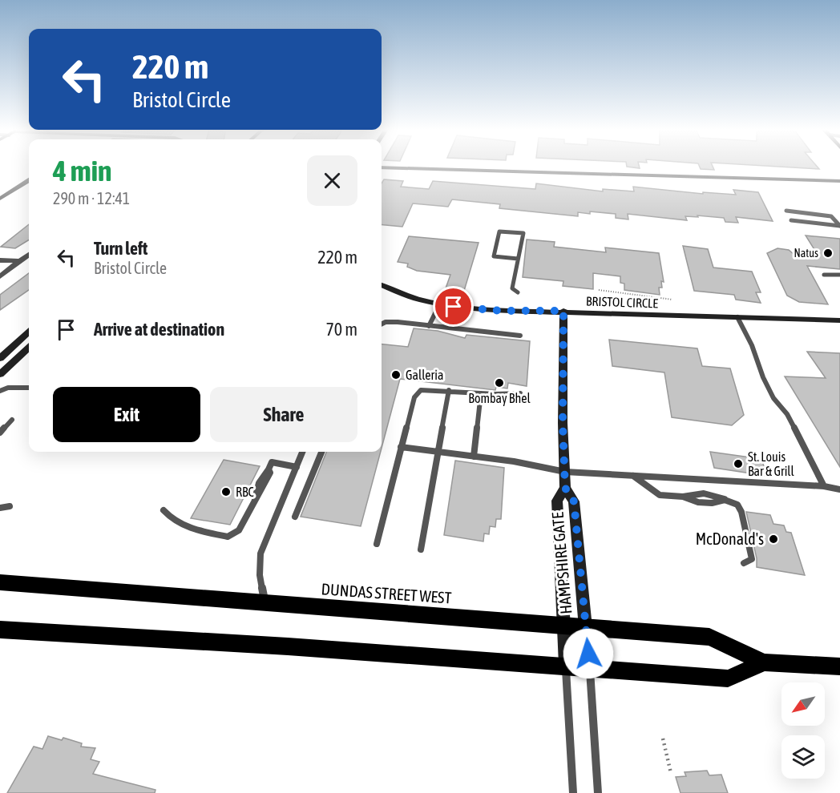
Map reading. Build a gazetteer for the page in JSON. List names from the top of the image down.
{
  "streets": {
    "main road": ["DUNDAS STREET WEST"],
    "street": ["BRISTOL CIRCLE", "HAMPSHIRE GATE"]
  },
  "crossings": [
    ["BRISTOL CIRCLE", "HAMPSHIRE GATE"],
    ["HAMPSHIRE GATE", "DUNDAS STREET WEST"]
  ],
  "places": [
    "Natus",
    "Galleria",
    "Bombay Bhel",
    "St. Louis Bar & Grill",
    "RBC",
    "McDonald's"
  ],
  "north": "bottom left",
  "page": {
    "turn": ["220 m", "Bristol Circle"],
    "heading": ["4 min", "290 m · 12:41"],
    "list": [
      {
        "name": "Turn left",
        "note": "Bristol Circle",
        "value": "220 m"
      },
      {
        "name": "Arrive at destination",
        "value": "70 m"
      }
    ],
    "buttons": ["Exit", "Share"]
  }
}
